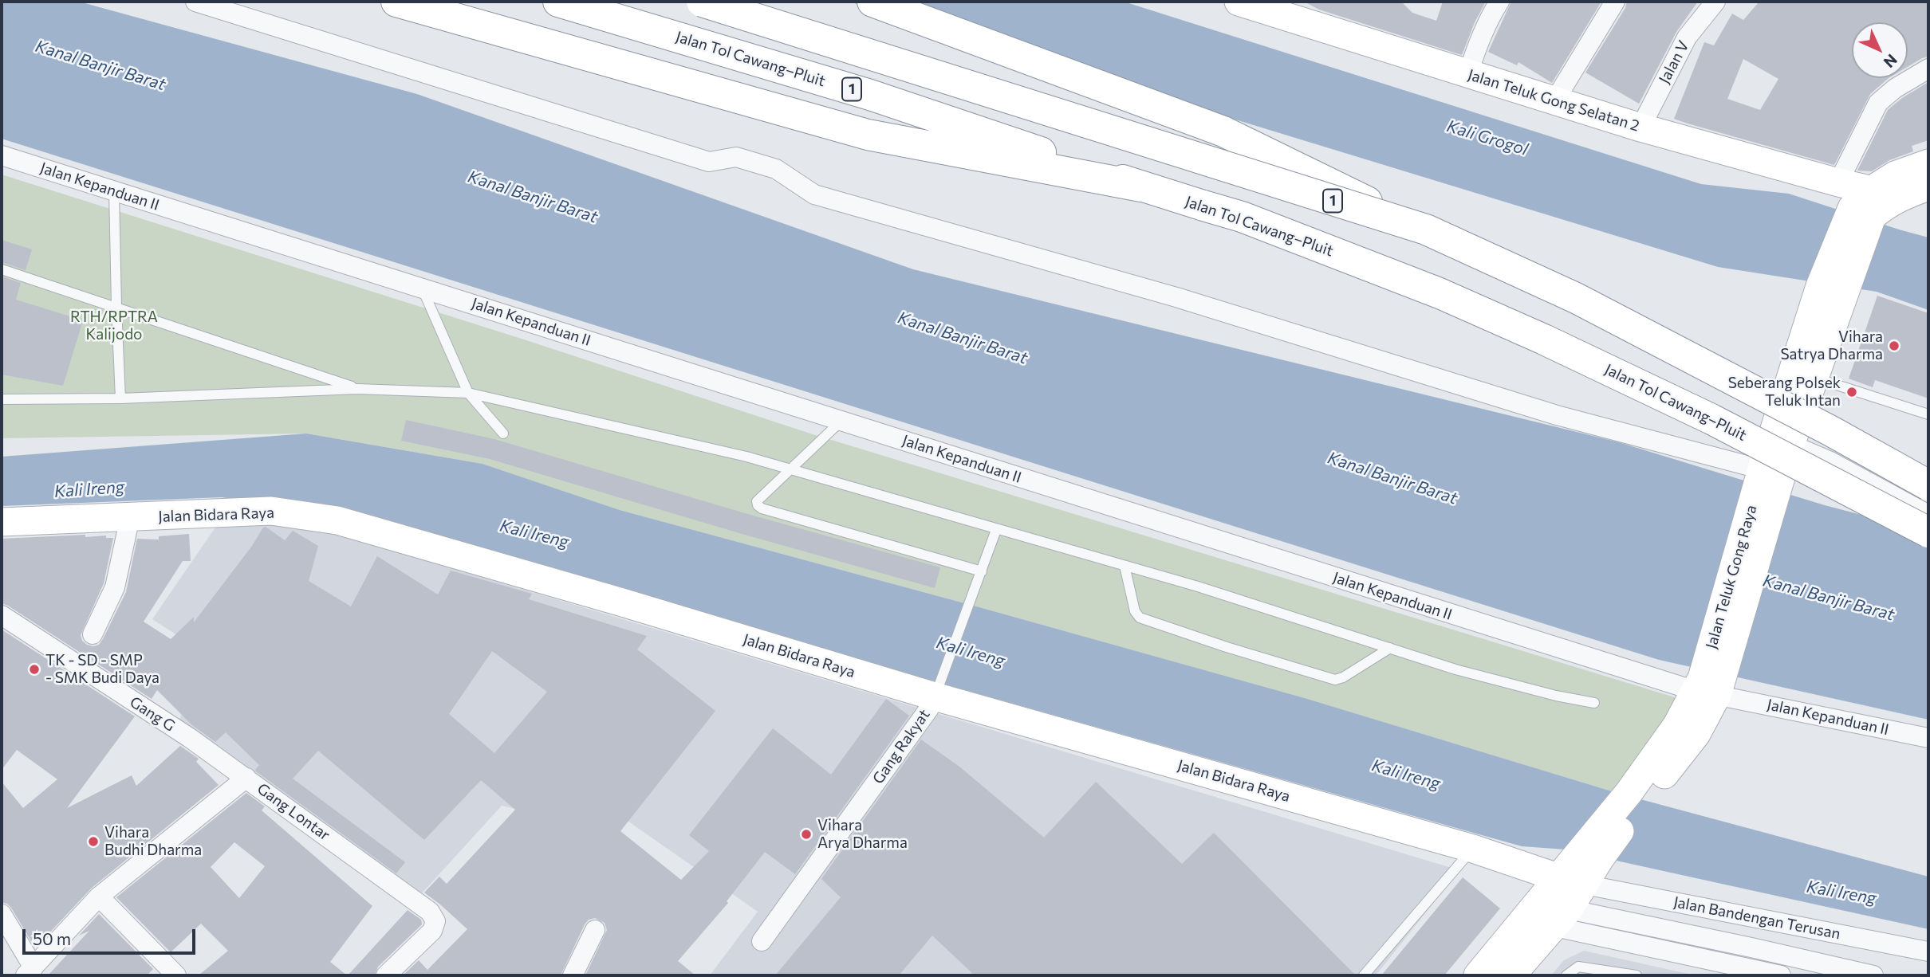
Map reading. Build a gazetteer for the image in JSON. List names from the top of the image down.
{
  "streets": {
    "highway": ["Jalan Tol Cawang–Pluit", "1"],
    "street": [
      "Jalan V",
      "Jalan Teluk Gong Selatan 2",
      "Jalan Kepanduan II",
      "Jalan Bidara Raya",
      "Jalan Teluk Gong Raya",
      "Gang G",
      "Gang Rakyat",
      "Gang Lontar",
      "Jalan Bandengan Terusan"
    ]
  },
  "crossings": [
    ["Jalan V", "Jalan Teluk Gong Selatan 2"],
    ["Jalan Teluk Gong Selatan 2", "Jalan Teluk Gong Raya"],
    ["Jalan Kepanduan II", "Jalan Teluk Gong Raya"],
    ["Jalan Bidara Raya", "Jalan Teluk Gong Raya"],
    ["Jalan Bidara Raya", "Gang Rakyat"],
    ["Jalan Bidara Raya", "Jalan Bandengan Terusan"],
    ["Jalan Teluk Gong Raya", "Jalan Bandengan Terusan"],
    ["Gang G", "Gang Lontar"]
  ],
  "water": ["Kanal Banjir Barat", "Kali Grogol", "Kali Ireng"],
  "parks": ["RTH/RPTRA Kalijodo"],
  "places": [
    "Vihara Satrya Dharma",
    "Seberang Polsek Teluk Intan",
    "TK - SD - SMP - SMK Budi Daya",
    "Vihara Arya Dharma",
    "Vihara Budhi Dharma"
  ],
  "scale_bar": "50 m",
  "north": "bottom right"
}
